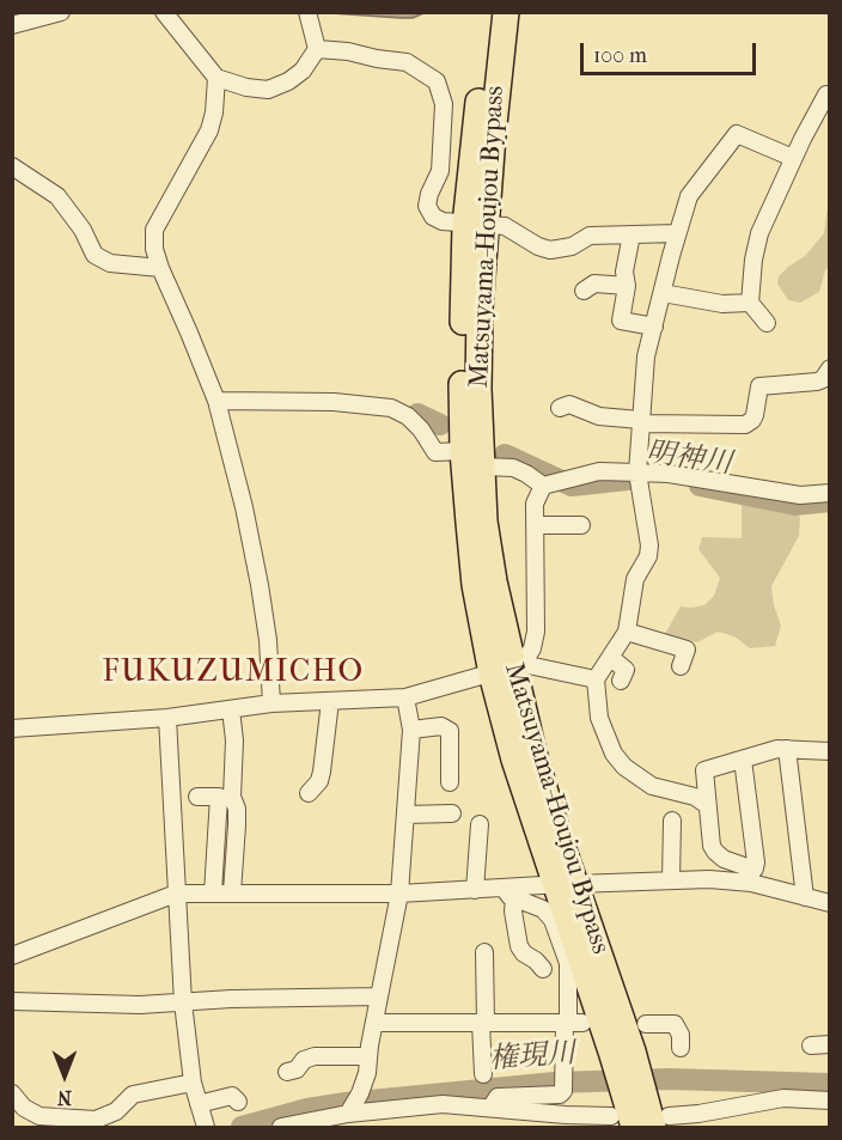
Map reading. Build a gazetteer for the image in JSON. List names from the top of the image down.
{
  "streets": {
    "highway": ["Matsuyama-Houjou Bypass"]
  },
  "districts": ["FUKUZUMICHO"],
  "water": ["明神川", "権現川"],
  "scale_bar": "100 m",
  "north": "bottom"
}
